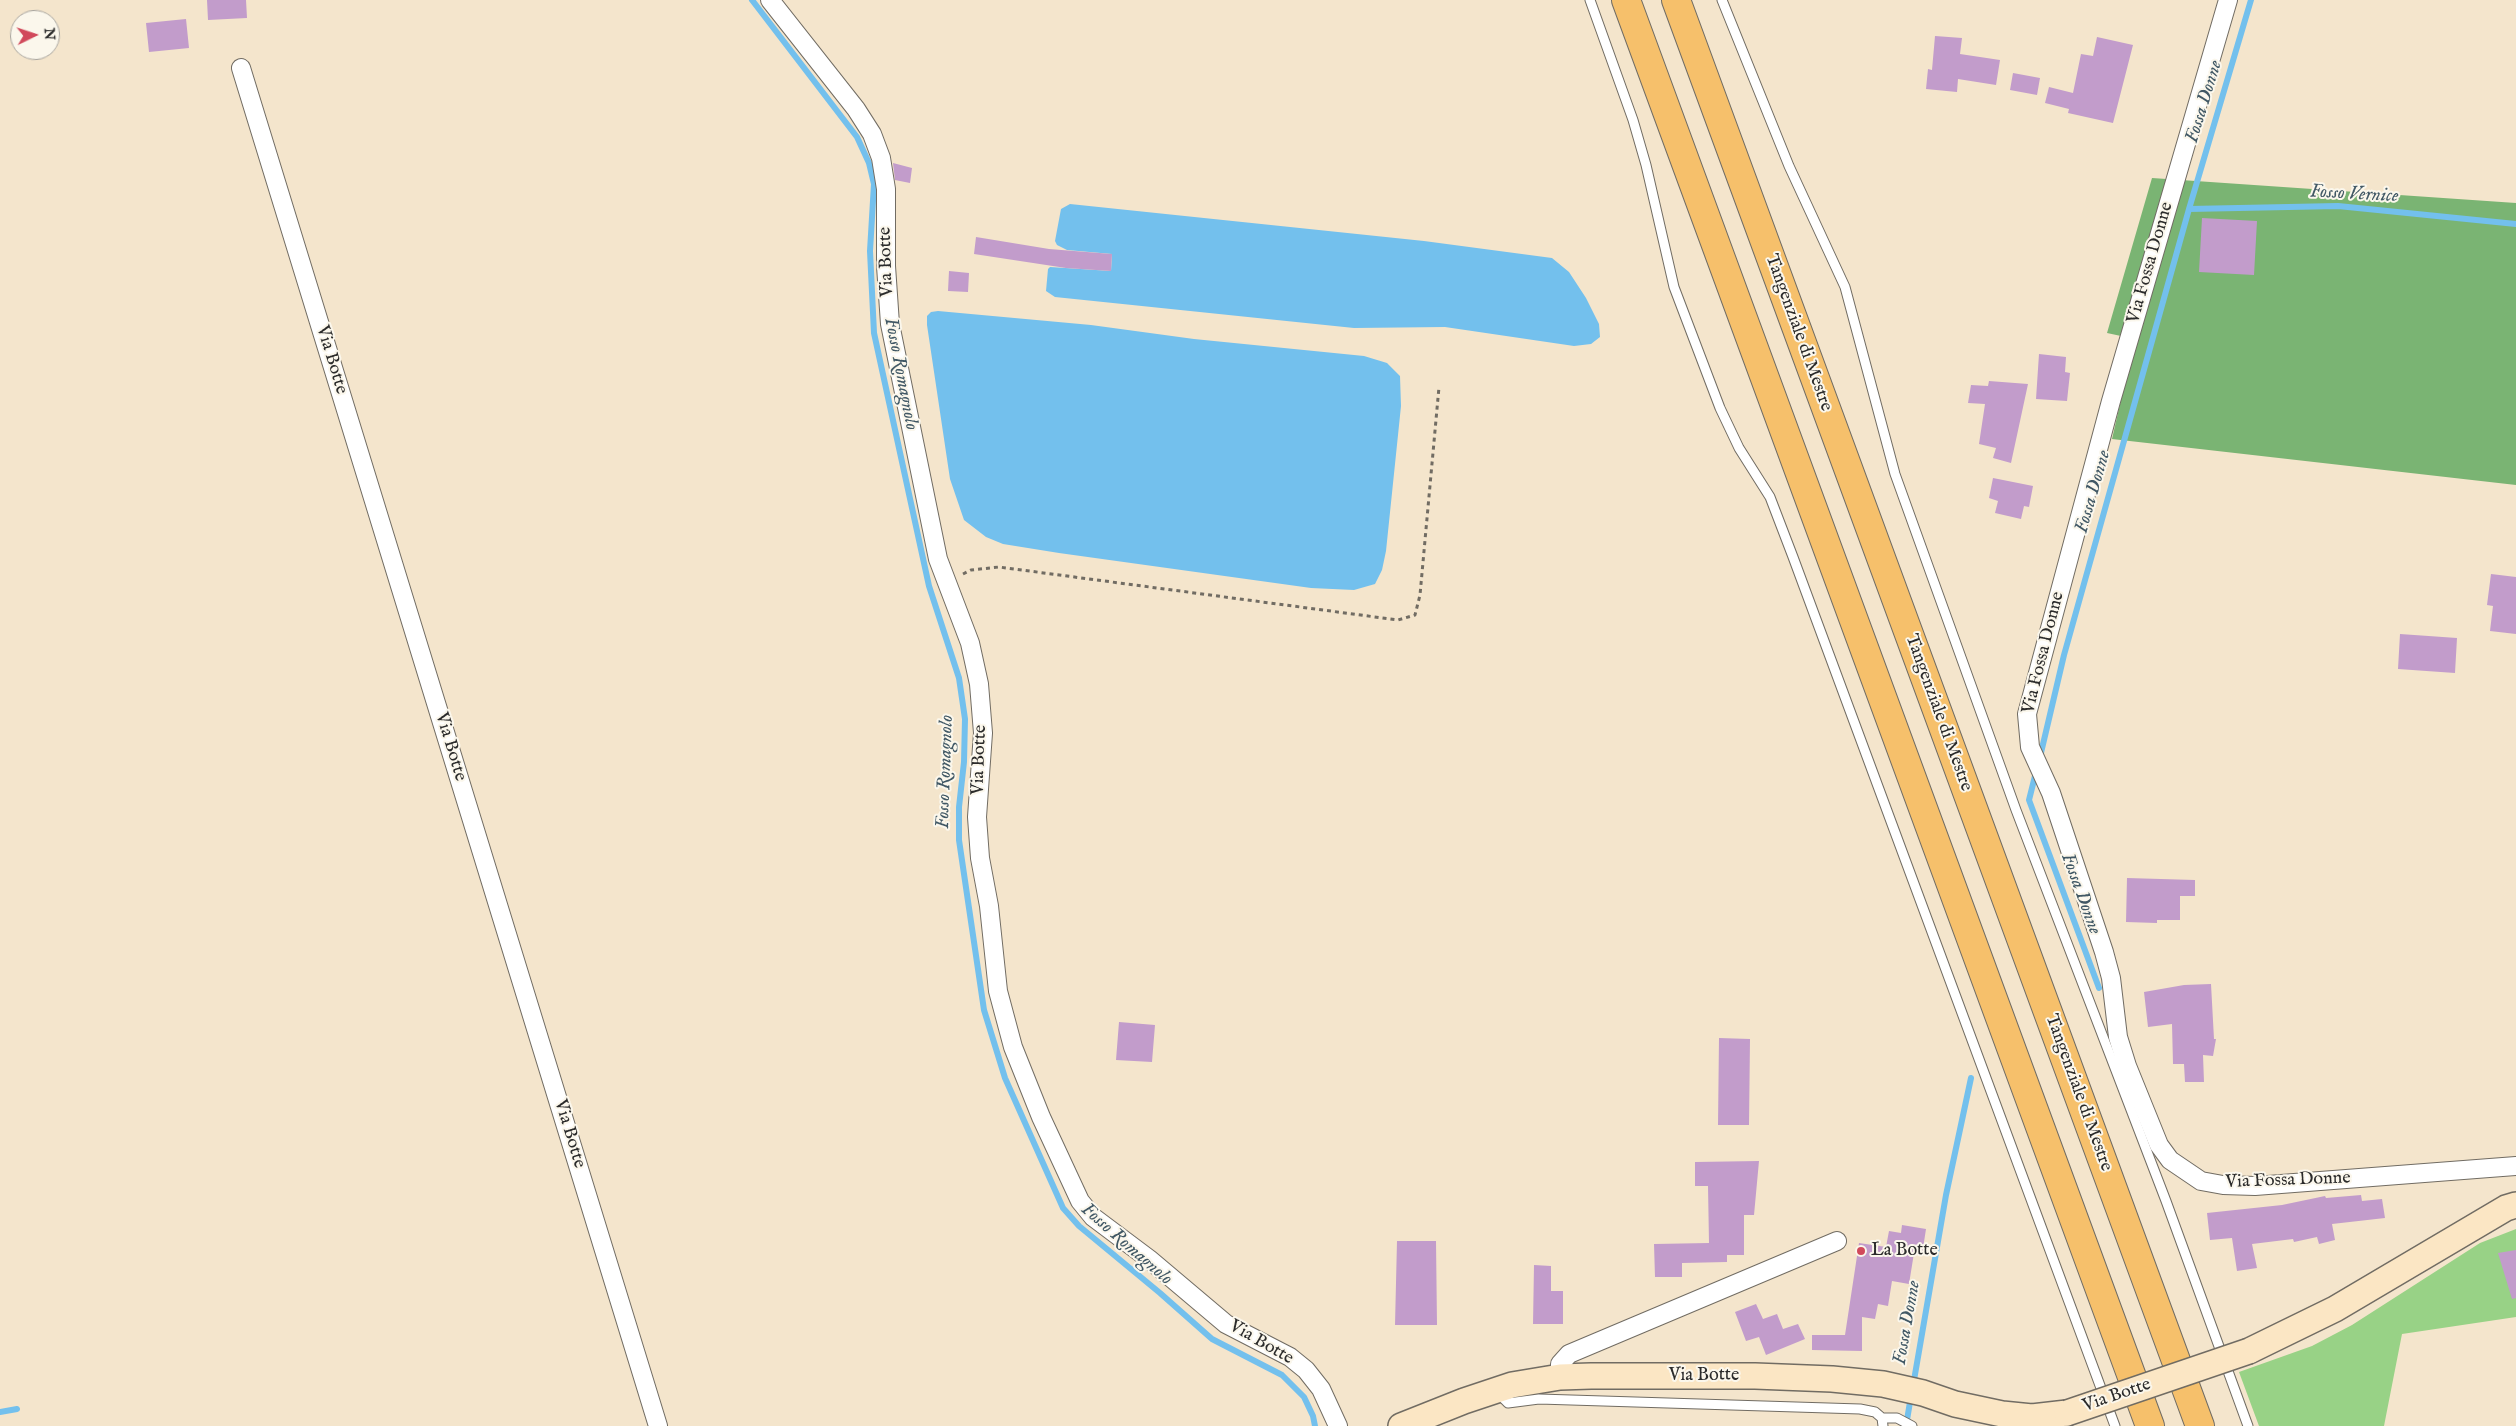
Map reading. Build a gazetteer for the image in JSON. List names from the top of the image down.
{
  "streets": {
    "highway": ["Tangenziale di Mestre"],
    "street": ["Via Botte", "Via Fossa Donne"]
  },
  "water": ["Fossa Donne", "Fosso Vernice", "Fosso Romagnolo"],
  "places": ["La Botte"],
  "north": "right"
}
